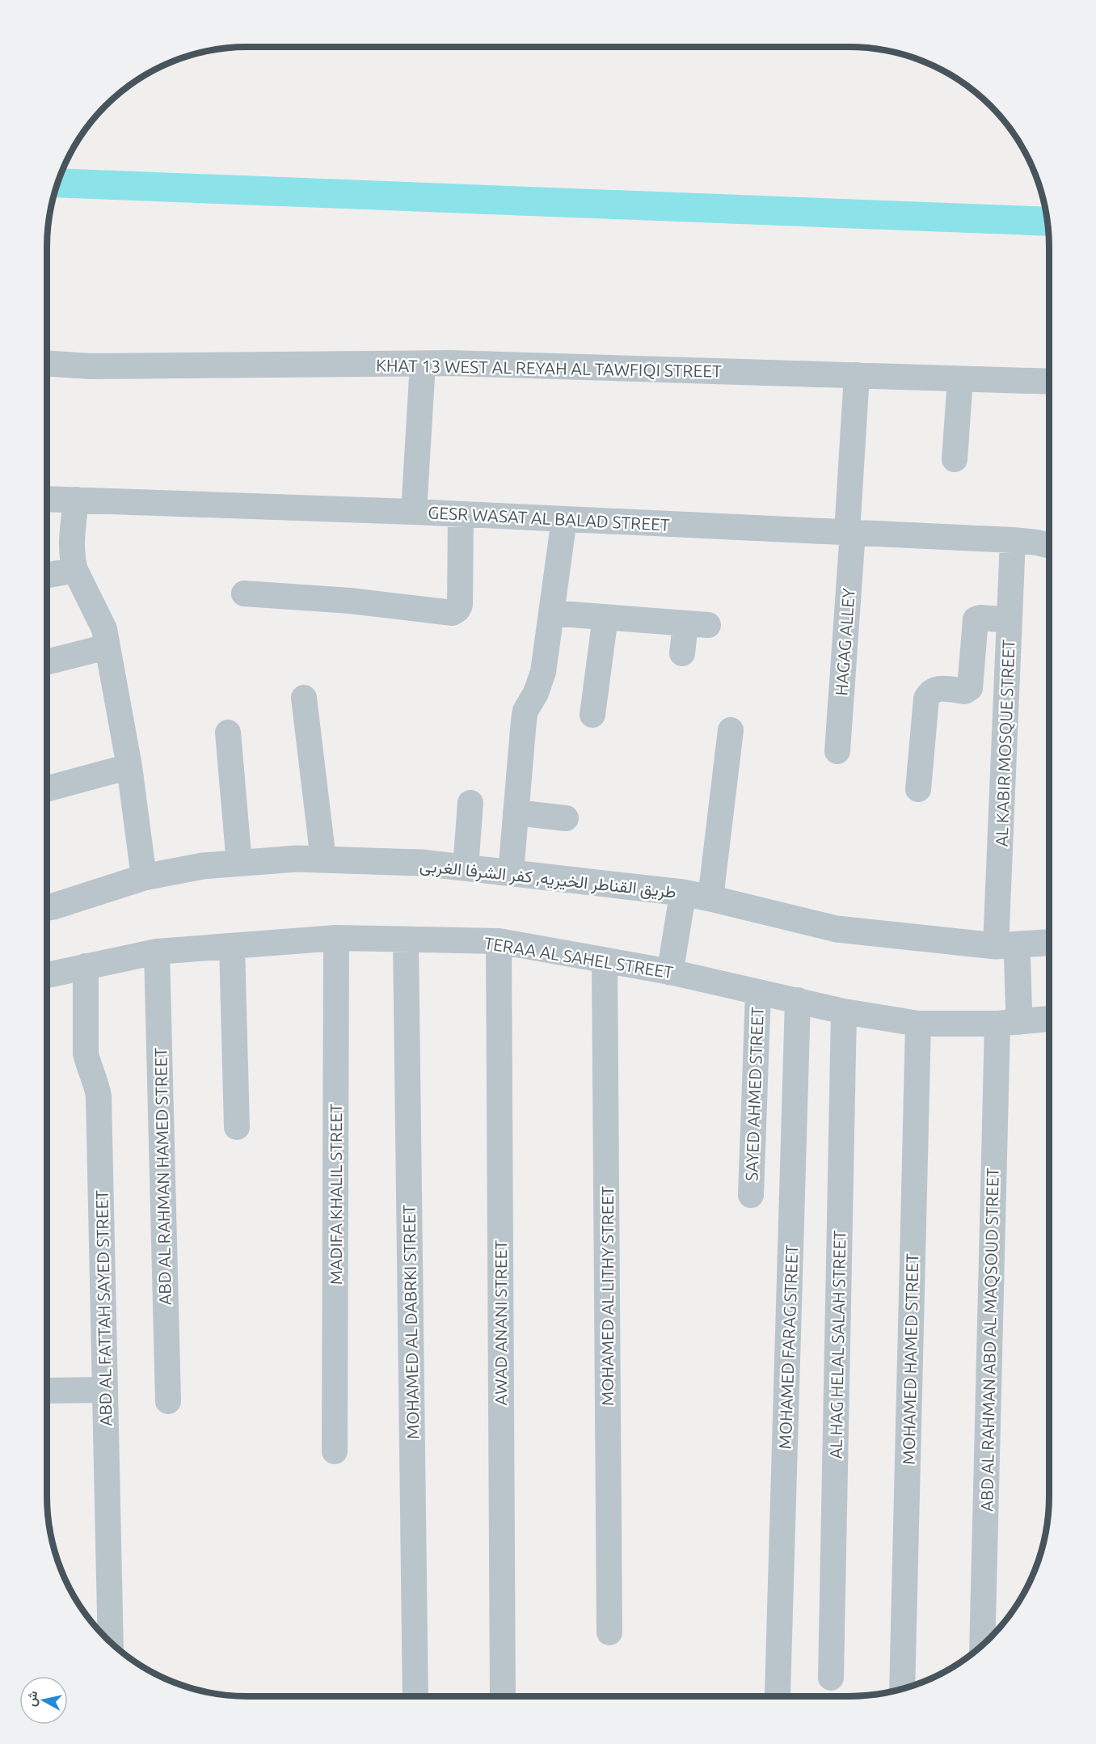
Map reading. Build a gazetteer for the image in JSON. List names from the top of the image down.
{
  "streets": {
    "street": [
      "KHAT 13 WEST AL REYAH AL TAWFIQI STREET",
      "GESR WASAT AL BALAD STREET",
      "HAGAG ALLEY",
      "AL KABIR MOSQUE STREET",
      "طريق القناطر الخيريه, كفر الشرفا الغربى",
      "TERAA AL SAHEL STREET",
      "SAYED AHMED STREET",
      "ABD AL RAHMAN HAMED STREET",
      "MADIFA KHALIL STREET",
      "MOHAMED AL LITHY STREET",
      "ABD AL FATTAH SAYED STREET",
      "MOHAMED AL DABRKI STREET",
      "AWAD ANANI STREET",
      "ABD AL RAHMAN ABD AL MAQSOUD STREET",
      "AL HAG HELAL SALAH STREET",
      "MOHAMED FARAG STREET",
      "MOHAMED HAMED STREET"
    ]
  },
  "crossings": [
    ["KHAT 13 WEST AL REYAH AL TAWFIQI STREET", "HAGAG ALLEY"],
    ["GESR WASAT AL BALAD STREET", "HAGAG ALLEY"],
    ["GESR WASAT AL BALAD STREET", "AL KABIR MOSQUE STREET"],
    ["AL KABIR MOSQUE STREET", "طريق القناطر الخيريه, كفر الشرفا الغربى"],
    ["TERAA AL SAHEL STREET", "SAYED AHMED STREET"],
    ["TERAA AL SAHEL STREET", "ABD AL RAHMAN HAMED STREET"],
    ["TERAA AL SAHEL STREET", "MADIFA KHALIL STREET"],
    ["TERAA AL SAHEL STREET", "MOHAMED AL LITHY STREET"],
    ["TERAA AL SAHEL STREET", "ABD AL FATTAH SAYED STREET"],
    ["TERAA AL SAHEL STREET", "MOHAMED AL DABRKI STREET"],
    ["TERAA AL SAHEL STREET", "AWAD ANANI STREET"],
    ["TERAA AL SAHEL STREET", "ABD AL RAHMAN ABD AL MAQSOUD STREET"],
    ["TERAA AL SAHEL STREET", "AL HAG HELAL SALAH STREET"],
    ["TERAA AL SAHEL STREET", "MOHAMED FARAG STREET"],
    ["TERAA AL SAHEL STREET", "MOHAMED HAMED STREET"]
  ],
  "north": "left"
}
